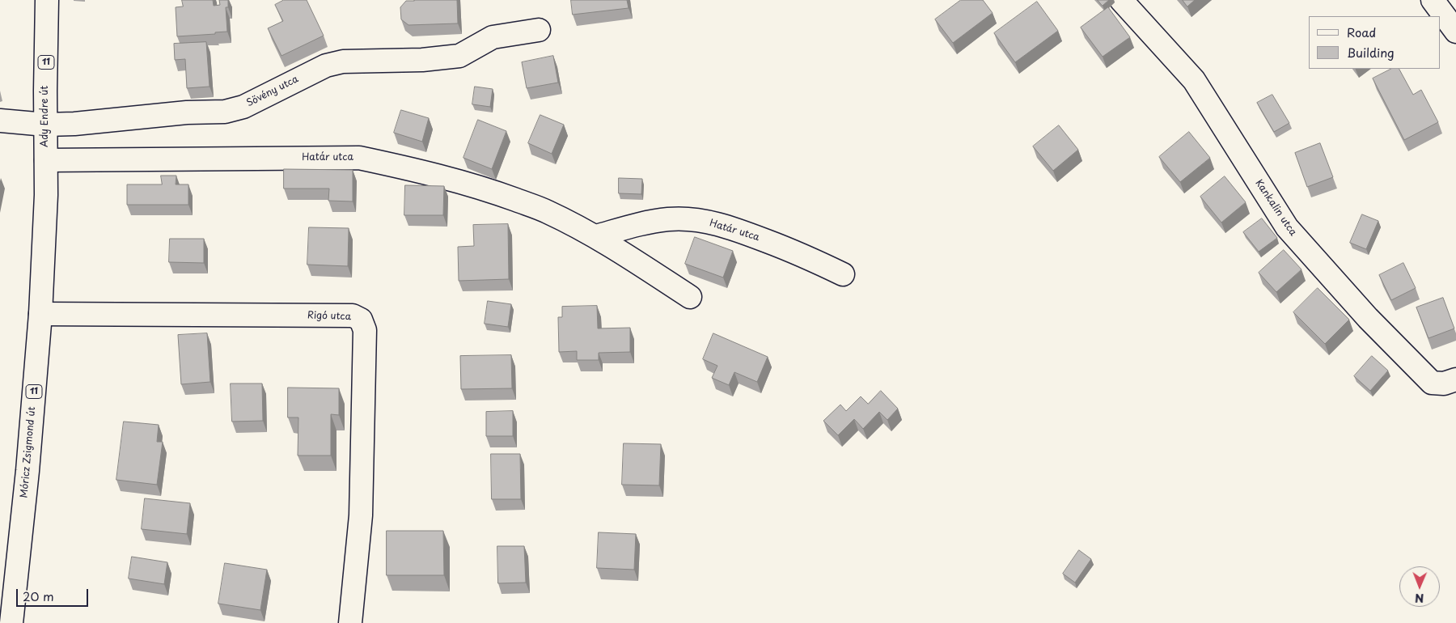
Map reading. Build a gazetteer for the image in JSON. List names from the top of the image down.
{
  "streets": {
    "street": [
      "11",
      "Sövény utca",
      "Ady Endre út",
      "Határ utca",
      "Kankalin utca",
      "Rigó utca",
      "Móricz Zsigmond út"
    ]
  },
  "crossings": [
    ["Sövény utca", "Ady Endre út"],
    ["Ady Endre út", "Határ utca"],
    ["Ady Endre út", "Móricz Zsigmond út"],
    ["Határ utca", "Móricz Zsigmond út"],
    ["Rigó utca", "Móricz Zsigmond út"]
  ],
  "legend": ["Road", "Building"],
  "scale_bar": "20 m",
  "north": "bottom"
}
